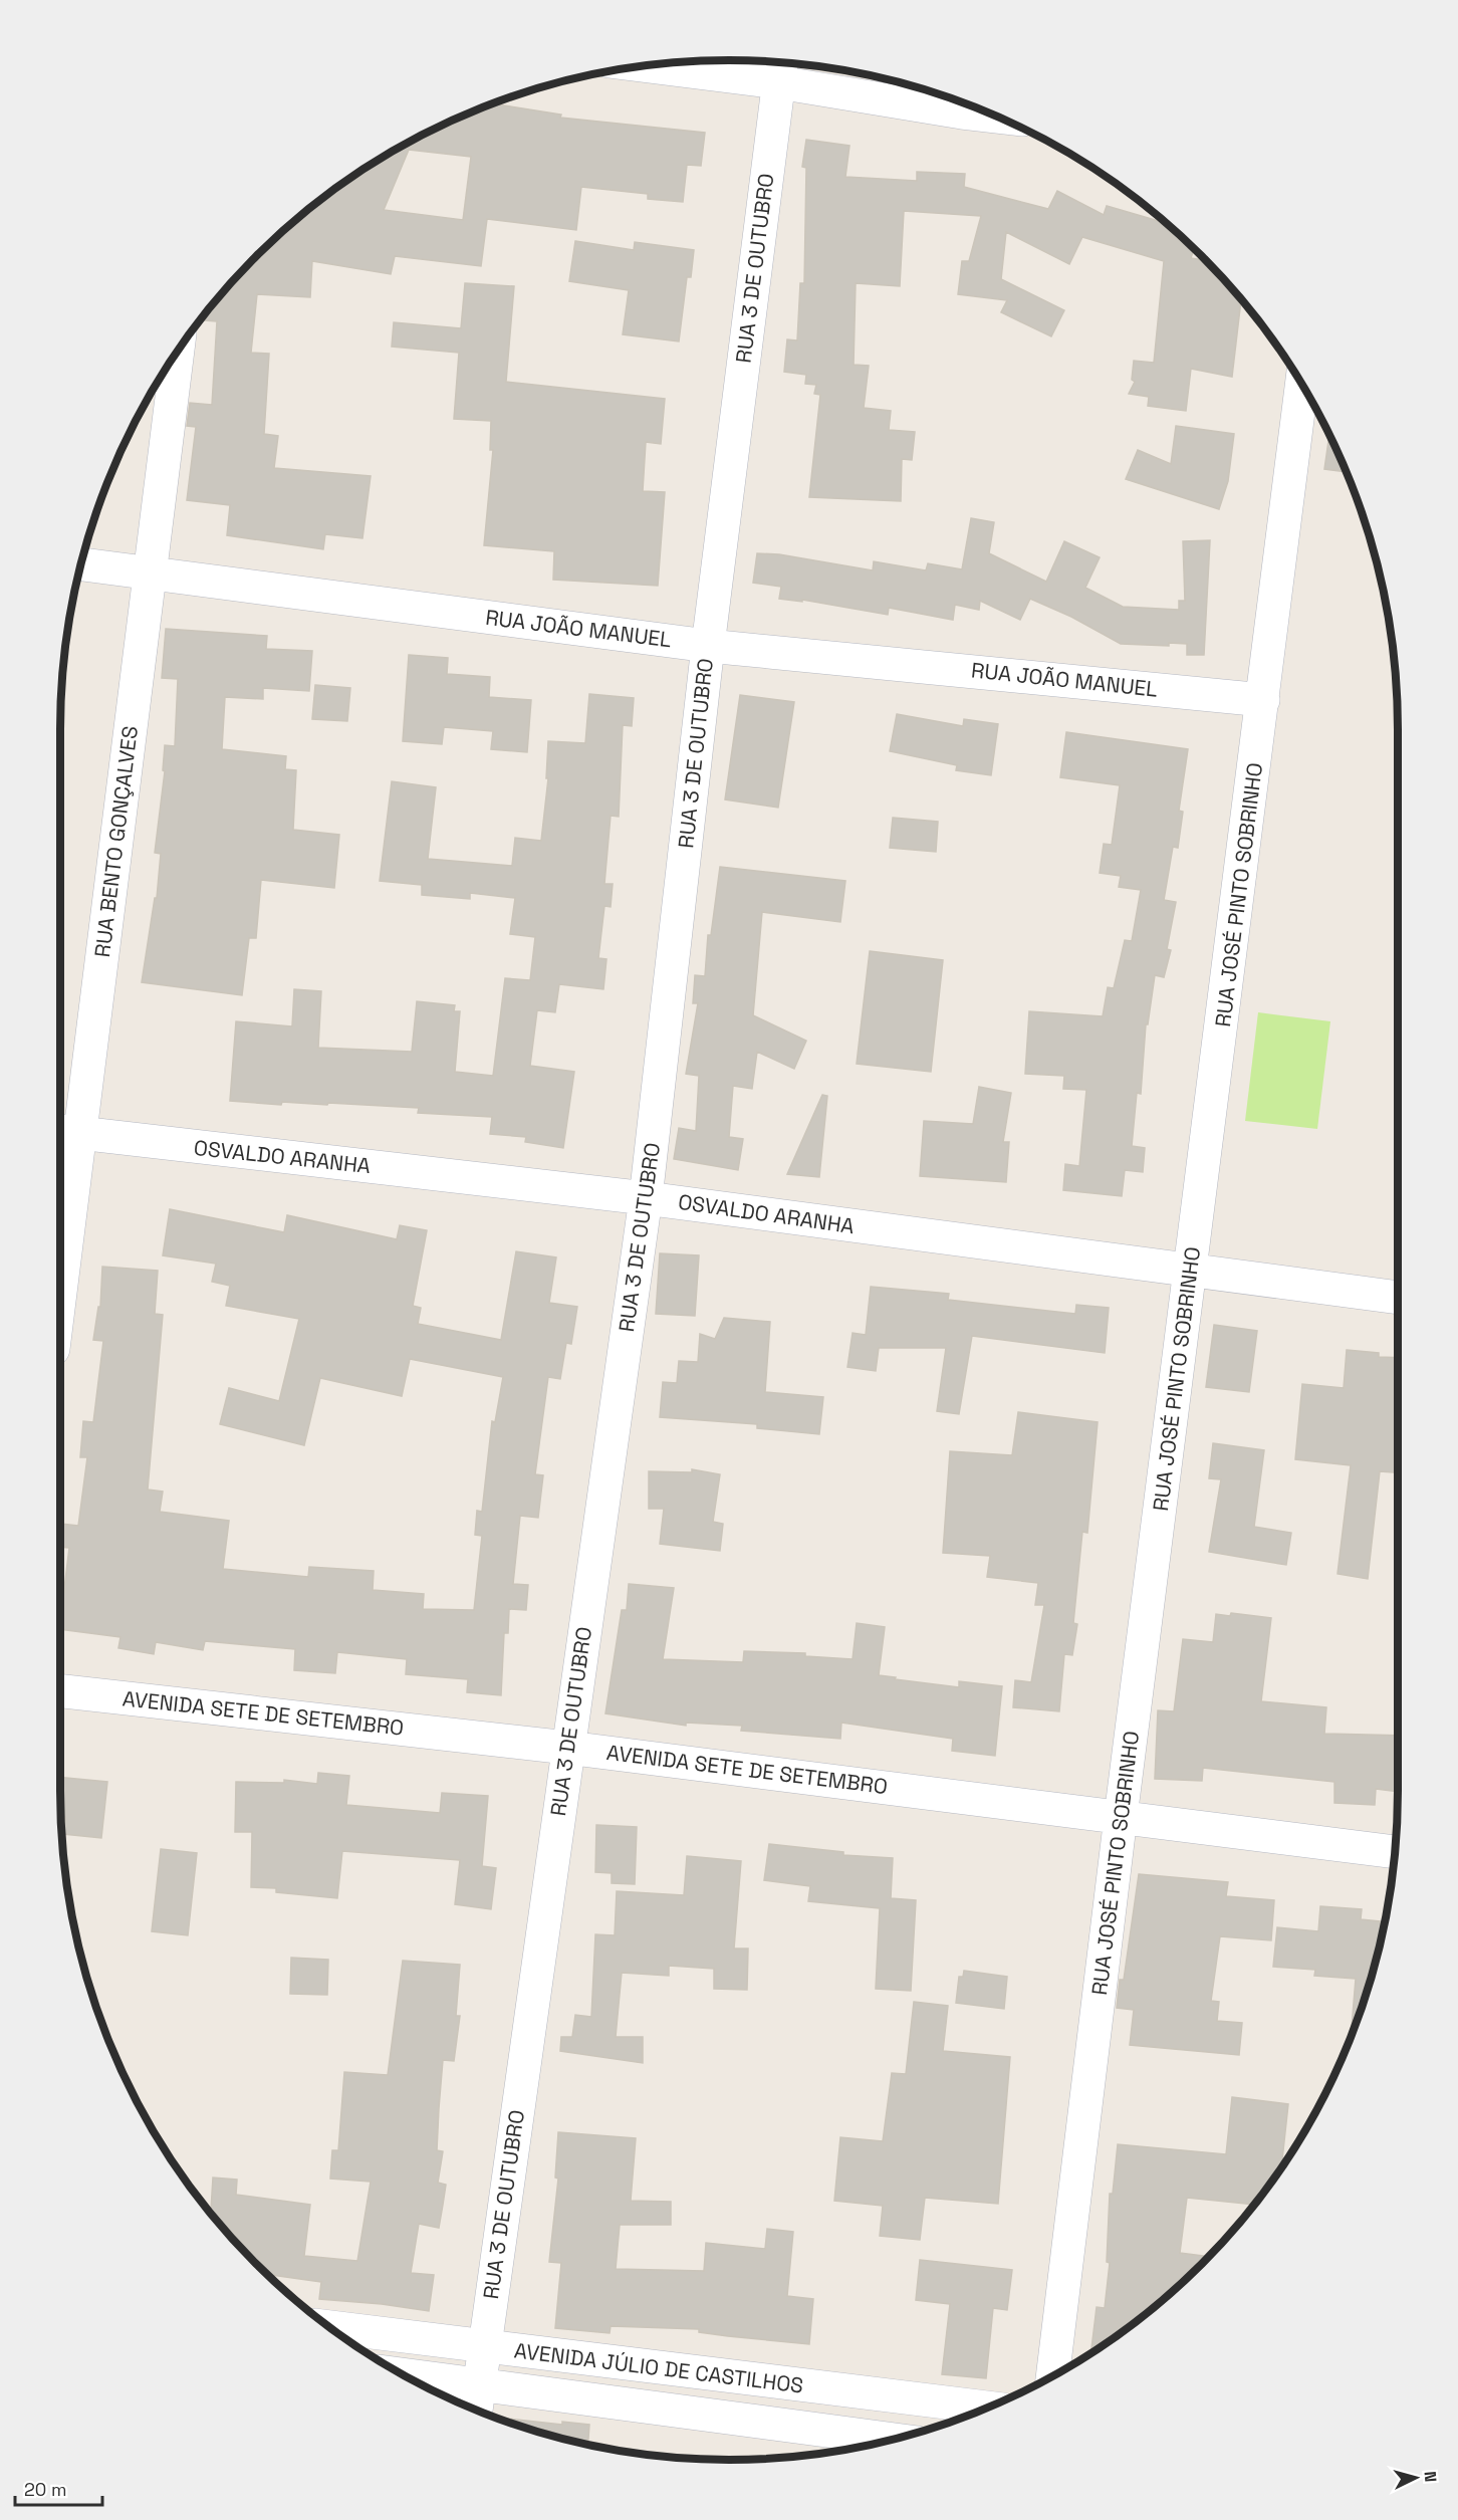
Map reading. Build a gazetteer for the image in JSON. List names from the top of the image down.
{
  "streets": {
    "street": [
      "RUA 3 DE OUTUBRO",
      "RUA JOÃO MANUEL",
      "RUA BENTO GONÇALVES",
      "RUA JOSÉ PINTO SOBRINHO",
      "OSVALDO ARANHA",
      "AVENIDA SETE DE SETEMBRO",
      "AVENIDA JÚLIO DE CASTILHOS"
    ]
  },
  "crossings": [
    ["RUA 3 DE OUTUBRO", "RUA JOÃO MANUEL"],
    ["RUA 3 DE OUTUBRO", "OSVALDO ARANHA"],
    ["RUA 3 DE OUTUBRO", "AVENIDA SETE DE SETEMBRO"],
    ["RUA 3 DE OUTUBRO", "AVENIDA JÚLIO DE CASTILHOS"],
    ["RUA JOÃO MANUEL", "RUA BENTO GONÇALVES"],
    ["RUA JOÃO MANUEL", "RUA JOSÉ PINTO SOBRINHO"],
    ["RUA BENTO GONÇALVES", "OSVALDO ARANHA"],
    ["RUA JOSÉ PINTO SOBRINHO", "OSVALDO ARANHA"],
    ["RUA JOSÉ PINTO SOBRINHO", "AVENIDA SETE DE SETEMBRO"]
  ],
  "scale_bar": "20 m",
  "north": "right"
}
